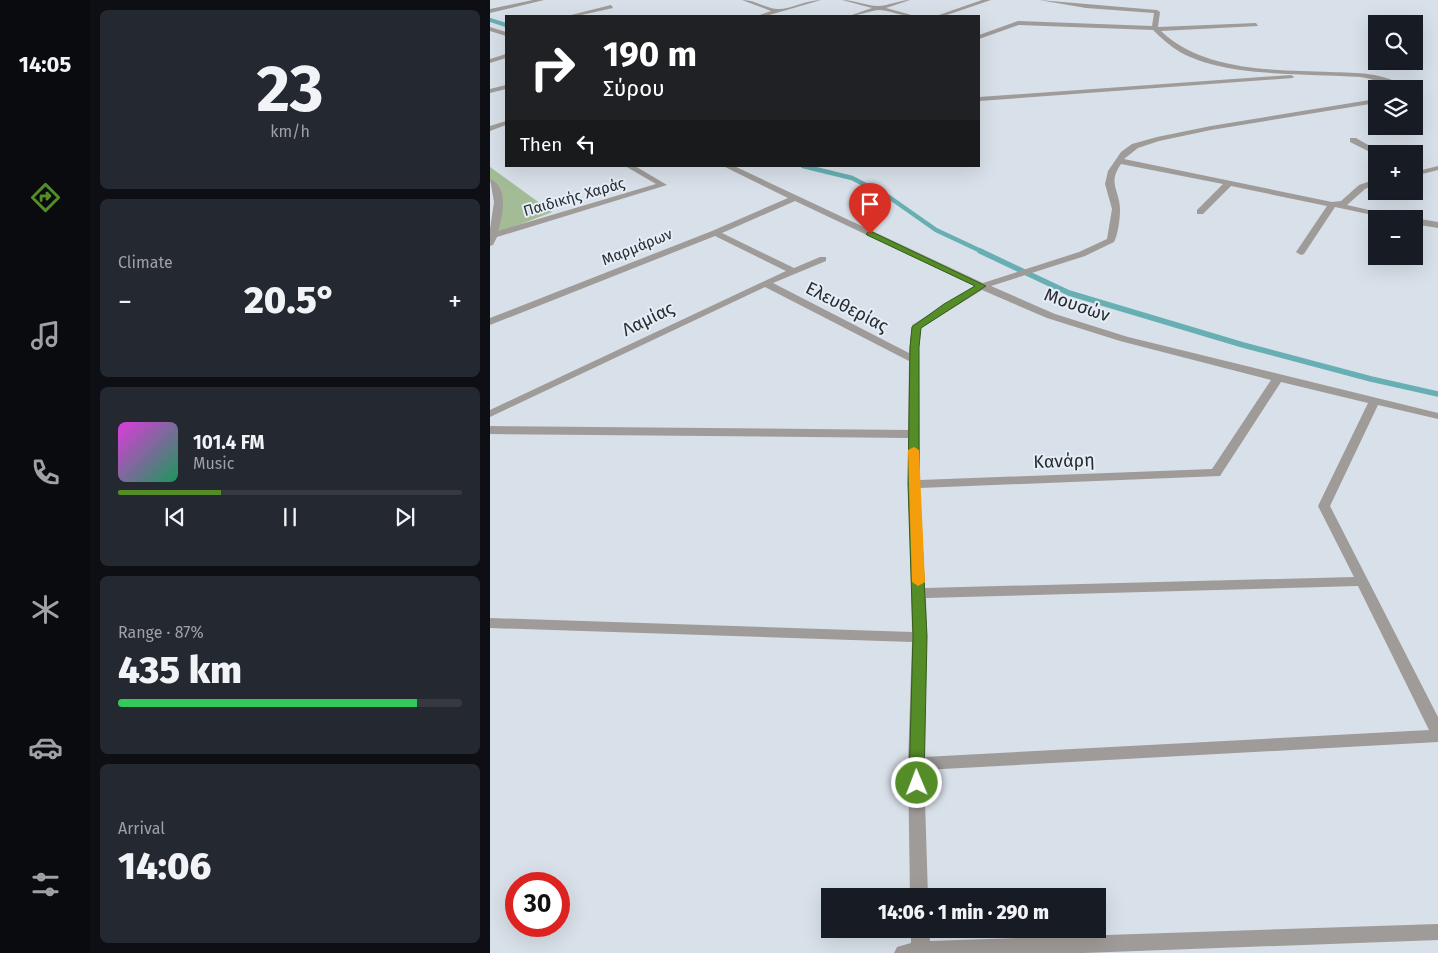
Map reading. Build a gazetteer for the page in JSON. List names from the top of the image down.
{
  "streets": {
    "street": [
      "Παιδικής Χαράς",
      "Μαρμάρων",
      "Μουσών",
      "Ελευθερίας",
      "Λαμίας",
      "Κανάρη"
    ]
  },
  "crossings": [
    ["Μαρμάρων", "Μουσών"],
    ["Μουσών", "Κανάρη"],
    ["Ελευθερίας", "Λαμίας"]
  ],
  "page": {
    "tabs": "14:05",
    "tile": [
      ["23", "km/h"],
      "Climate",
      ["Range · 87%", "435 km"],
      ["Arrival", "14:06"]
    ],
    "map_buttons": ["+", "−"],
    "turn": ["190 m", "Σύρου"],
    "then": "Then",
    "heat": ["−", "20.5°", "+"],
    "song": ["101.4 FM", "Music"],
    "limit": "30",
    "trip": "14:06 · 1 min · 290 m"
  }
}
